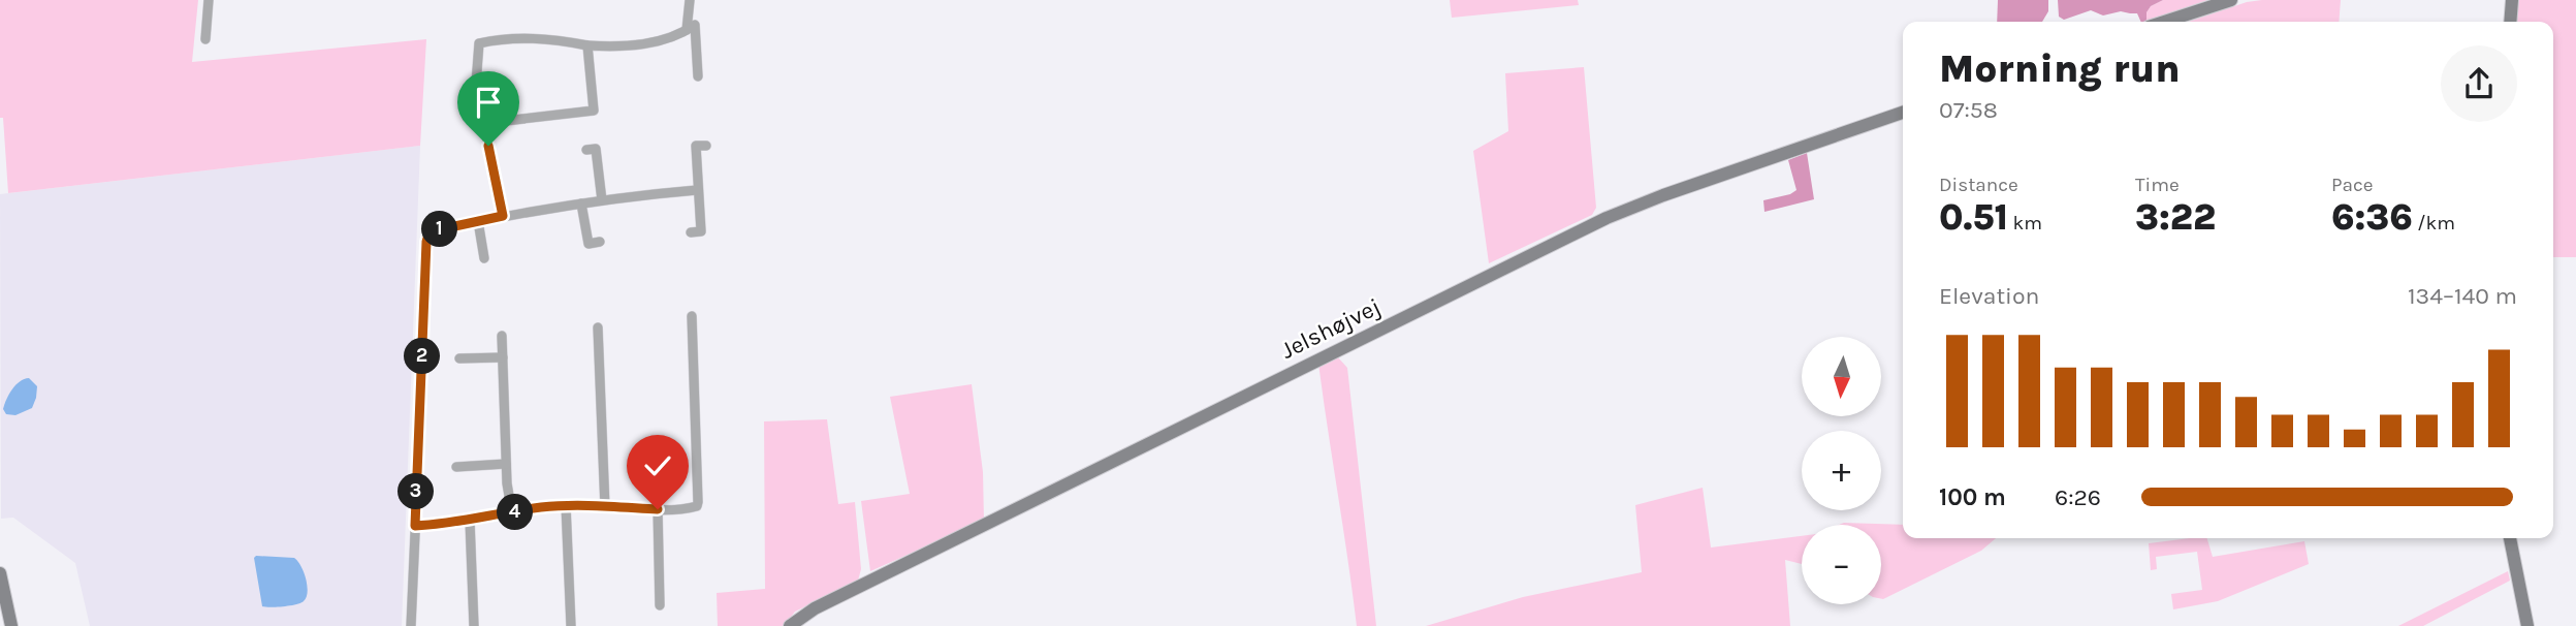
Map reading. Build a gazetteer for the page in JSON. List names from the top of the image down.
{
  "streets": {
    "street": ["Jelshøjvej"]
  },
  "north": "bottom",
  "page": {
    "heading": ["Morning run", "07:58"],
    "stats": [
      ["Distance", "0.51 km"],
      ["Time", "3:22"],
      ["Pace", "6:36 /km"]
    ],
    "pins": [
      "1",
      "2",
      "3",
      "4"
    ],
    "chart": ["Elevation", "134–140 m"],
    "map_buttons": ["+", "−"],
    "list": [
      {
        "name": "100 m",
        "note": "6:26"
      }
    ]
  }
}
